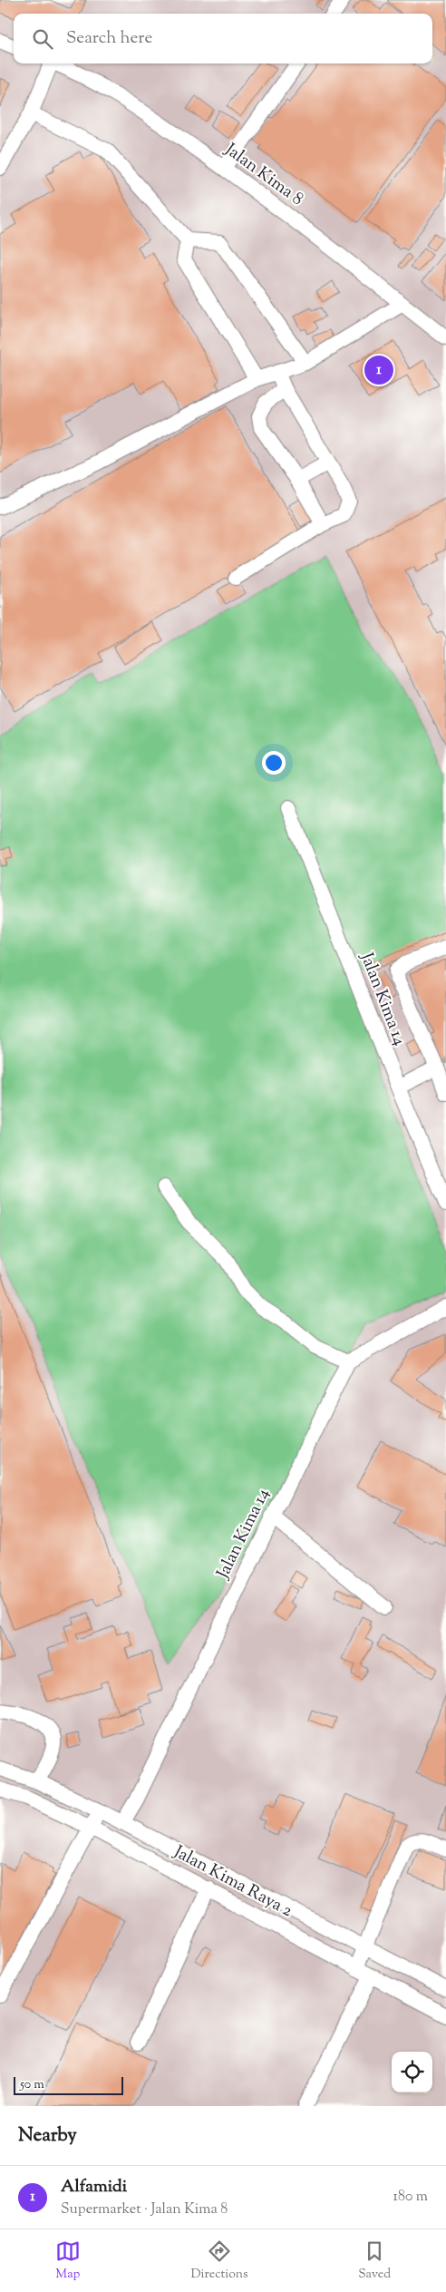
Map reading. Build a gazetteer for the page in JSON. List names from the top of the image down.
{
  "streets": {
    "street": ["Jalan Kima 8", "Jalan Kima 14", "Jalan Kima Raya 2"]
  },
  "crossings": [
    ["Jalan Kima 14", "Jalan Kima Raya 2"]
  ],
  "scale_bar": "50 m",
  "page": {
    "search": "Search here",
    "pins": "1",
    "scale": "50 m",
    "heading": "Nearby",
    "list": [
      {
        "mark": "1",
        "name": "Alfamidi",
        "note": "Supermarket · Jalan Kima 8",
        "value": "180 m"
      }
    ],
    "nav": ["Map", "Directions", "Saved"]
  }
}
